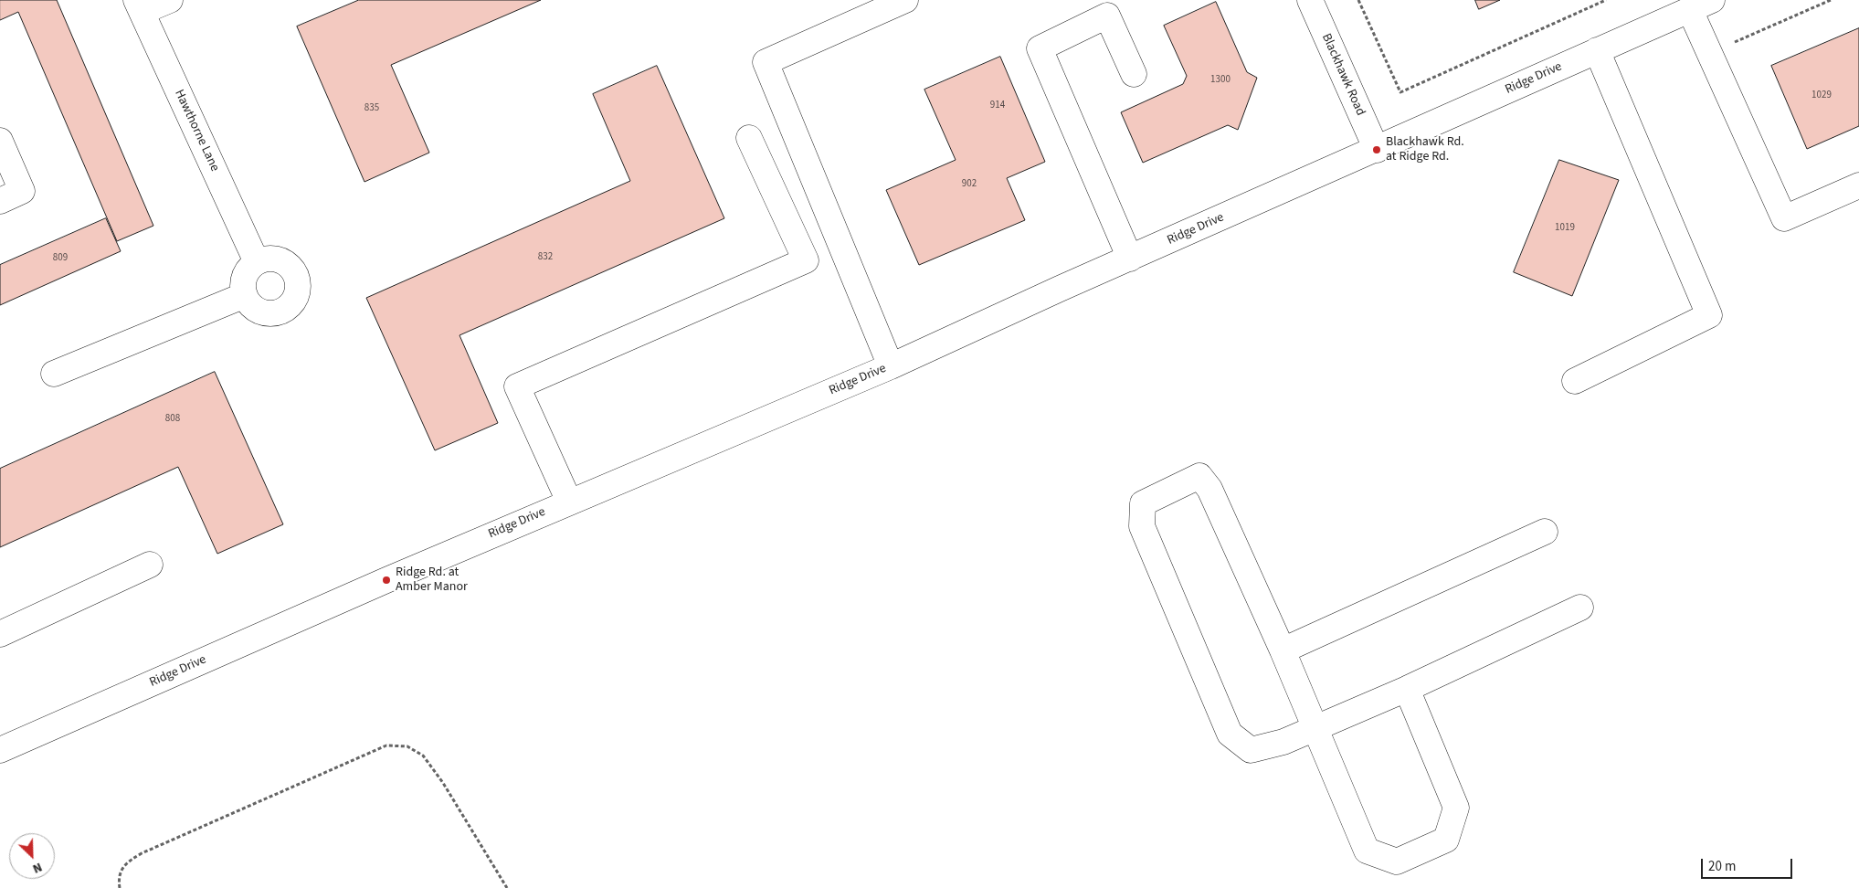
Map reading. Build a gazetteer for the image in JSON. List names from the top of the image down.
{
  "streets": {
    "street": ["Blackhawk Road", "Ridge Drive", "Hawthorne Lane"]
  },
  "crossings": [
    ["Blackhawk Road", "Ridge Drive"]
  ],
  "places": ["Blackhawk Rd. at Ridge Rd.", "Ridge Rd. at Amber Manor"],
  "house_numbers": [
    "1300",
    "1029",
    "914",
    "835",
    "902",
    "1019",
    "832",
    "809",
    "808"
  ],
  "scale_bar": "20 m",
  "north": "bottom right"
}
